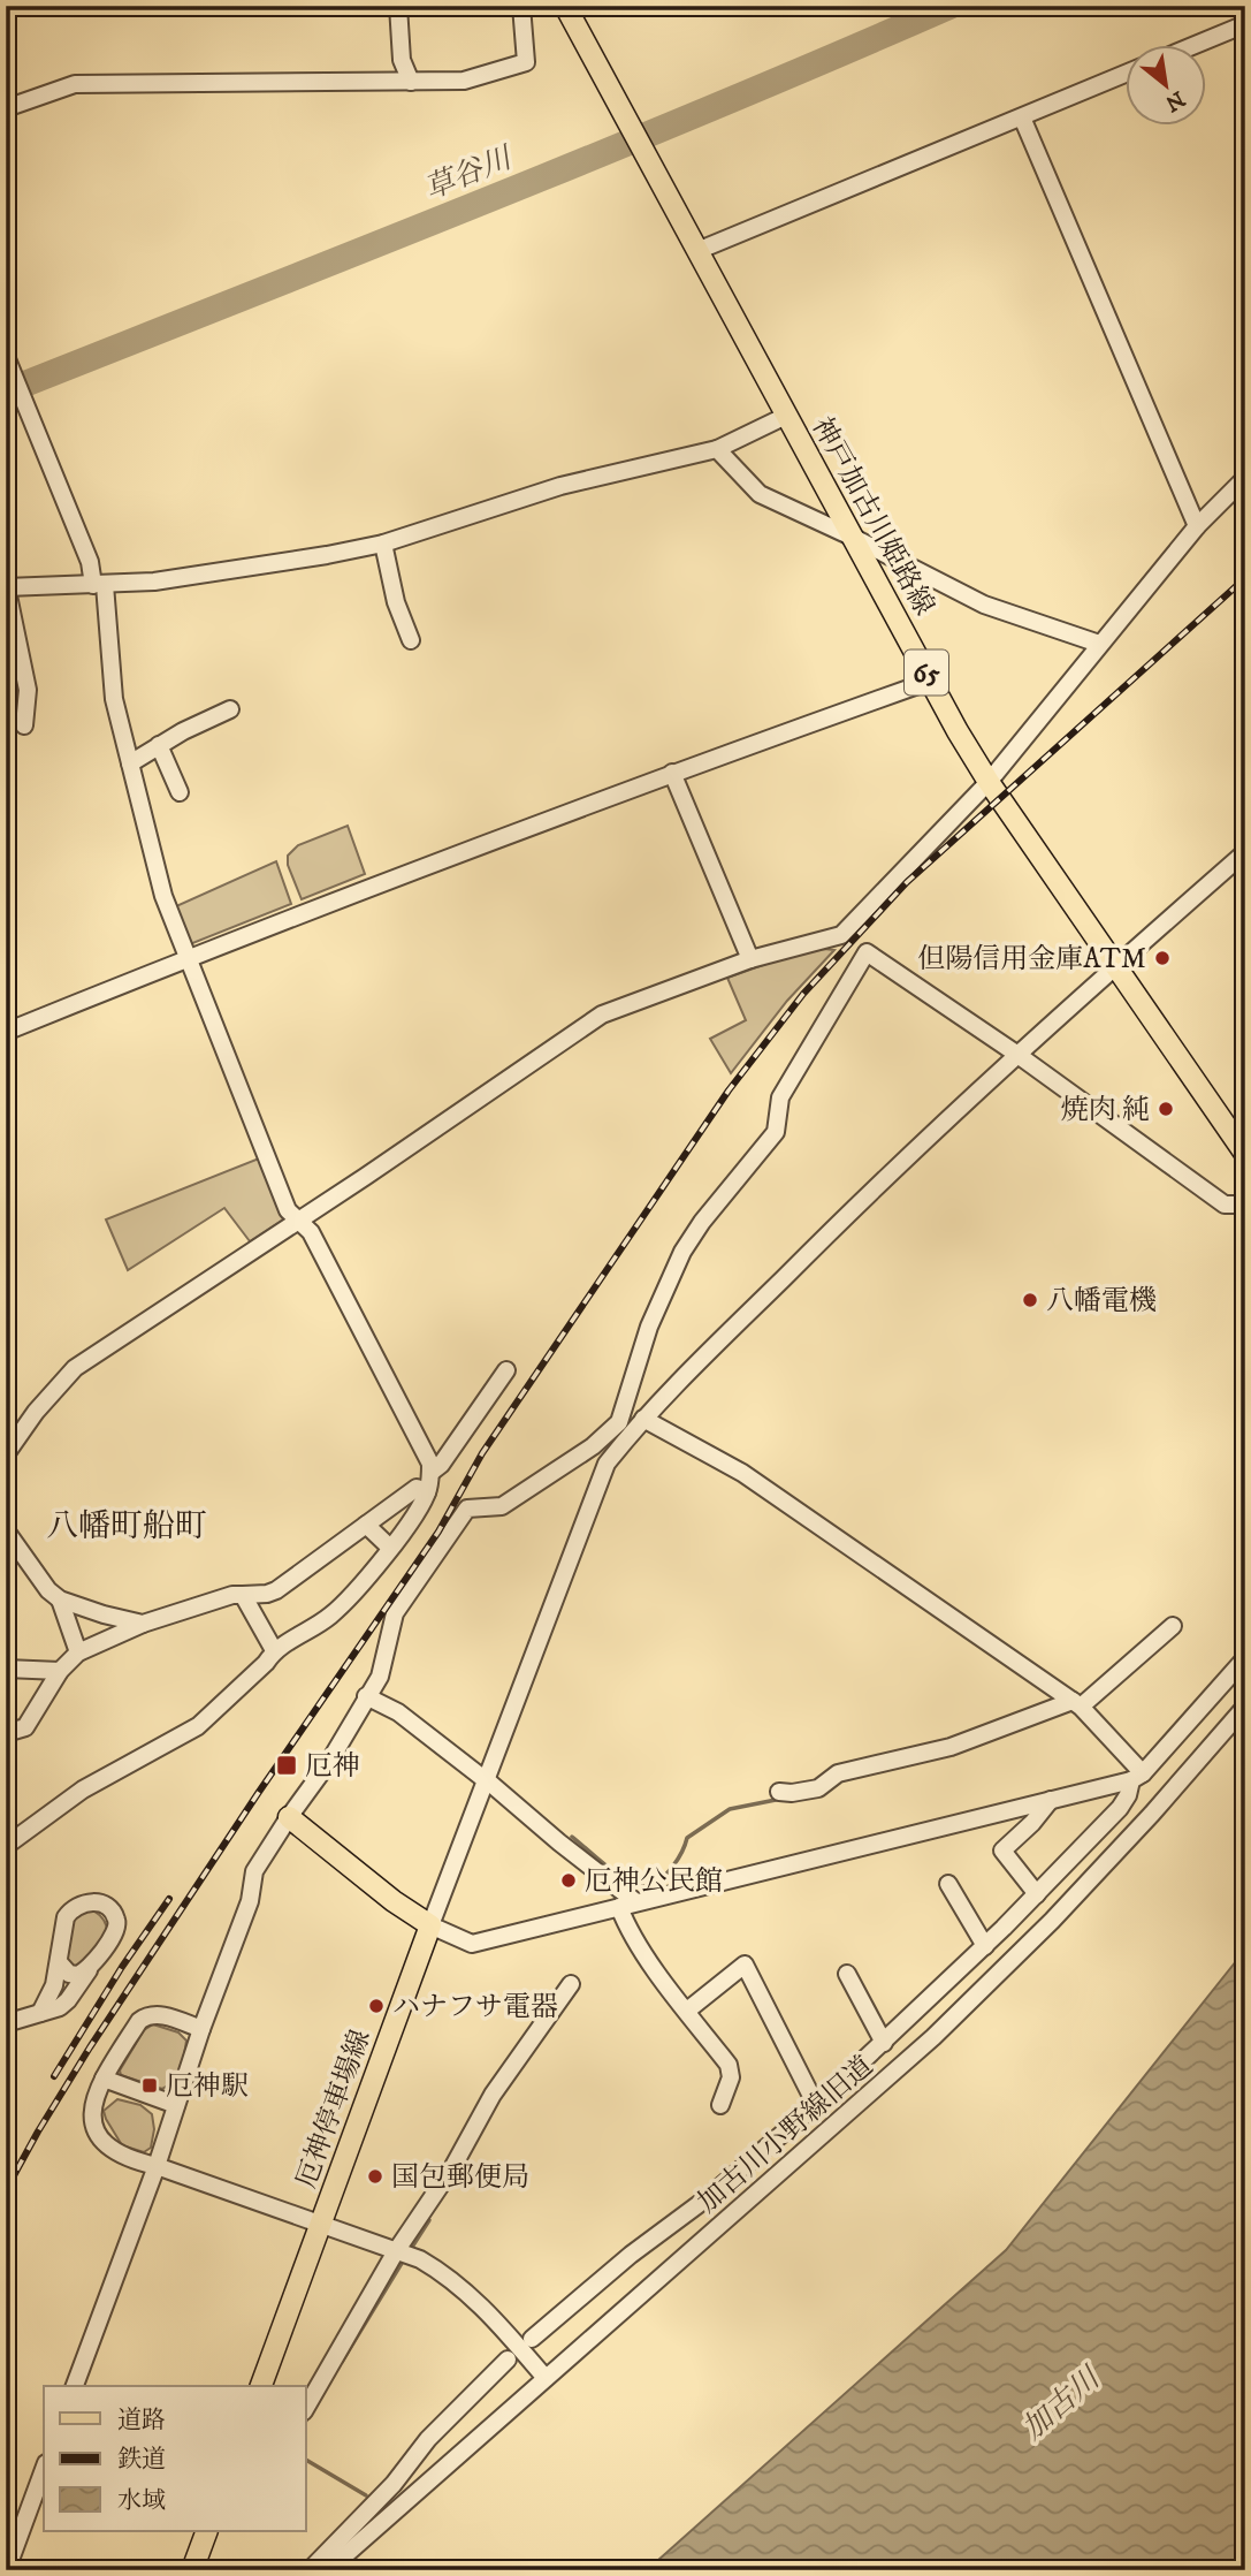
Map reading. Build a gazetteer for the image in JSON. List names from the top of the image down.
{
  "streets": {
    "main road": ["神戸加古川姫路線", "65", "厄神停車場線"],
    "street": ["加古川小野線旧道"]
  },
  "districts": ["八幡町船町"],
  "water": ["草谷川", "加古川"],
  "places": {
    "other": [
      "但陽信用金庫ATM",
      "焼肉 純",
      "八幡電機",
      "厄神公民館",
      "ハナフサ電器",
      "国包郵便局"
    ],
    "transit": ["厄神", "厄神駅"]
  },
  "legend": ["道路", "鉄道", "水域"],
  "north": "bottom right"
}
